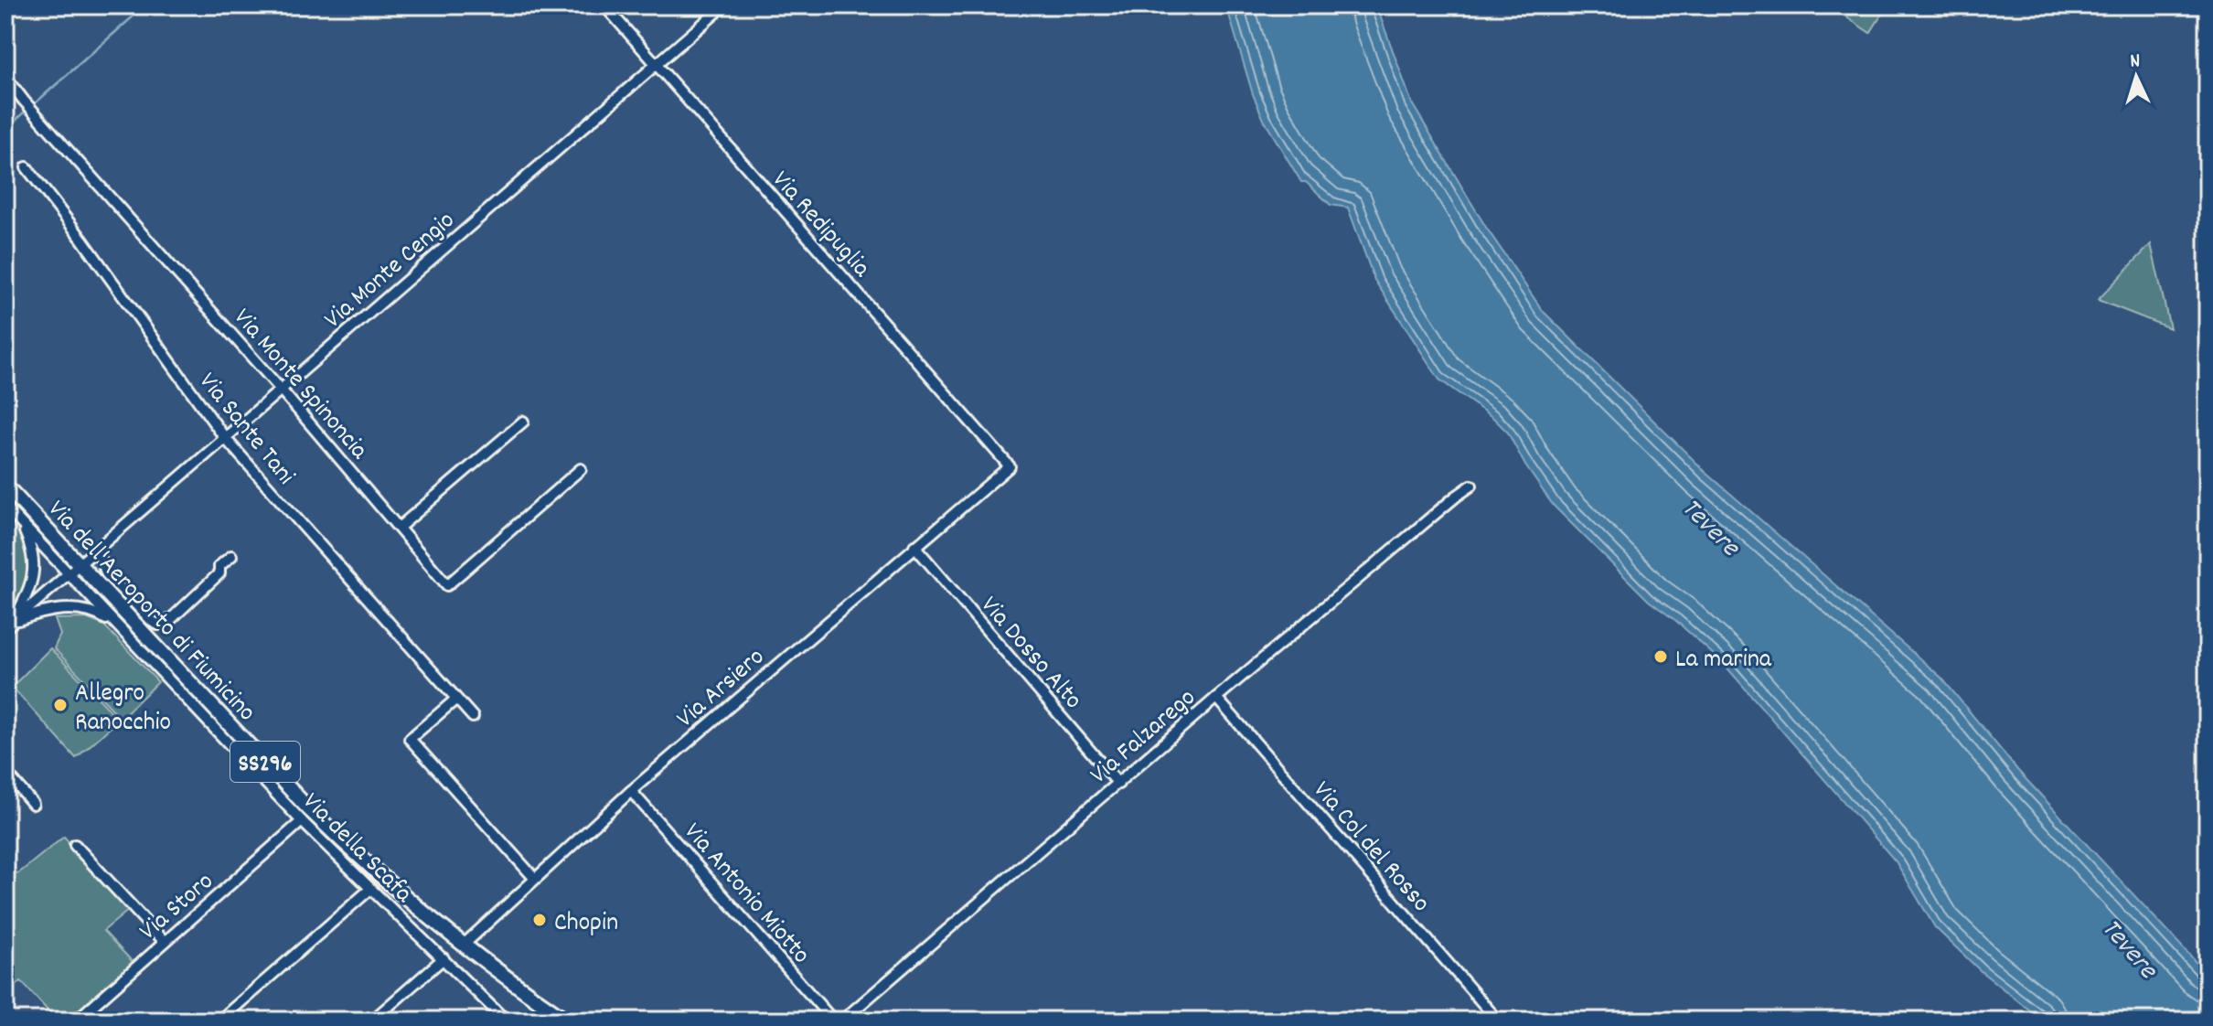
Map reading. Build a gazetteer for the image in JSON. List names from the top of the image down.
{
  "streets": {
    "main road": ["Via dell'Aeroporto di Fiumicino", "SS296"],
    "street": [
      "Via Redipuglia",
      "Via Monte Cengio",
      "Via Monte Spinoncia",
      "Via Sante Tani",
      "Via Dosso Alto",
      "Via Arsiero",
      "Via Falzarego",
      "Via Col del Rosso",
      "Via della Scafa",
      "Via Antonio Miotto",
      "Via Storo"
    ]
  },
  "crossings": [
    ["Via Redipuglia", "Via Monte Cengio"],
    ["Via Redipuglia", "Via Arsiero"],
    ["Via Monte Cengio", "Via Monte Spinoncia"],
    ["Via Monte Cengio", "Via Sante Tani"],
    ["Via Monte Cengio", "Via dell'Aeroporto di Fiumicino"],
    ["Via Monte Cengio", "Via della Scafa"],
    ["Via dell'Aeroporto di Fiumicino", "Via Arsiero"],
    ["Via dell'Aeroporto di Fiumicino", "Via della Scafa"],
    ["Via Dosso Alto", "Via Arsiero"],
    ["Via Dosso Alto", "Via Falzarego"],
    ["Via Arsiero", "Via Antonio Miotto"],
    ["Via Falzarego", "Via Col del Rosso"],
    ["Via della Scafa", "Via Storo"]
  ],
  "water": ["Tevere"],
  "places": ["La marina", "Allegro Ranocchio", "Chopin"],
  "north": "top"
}
